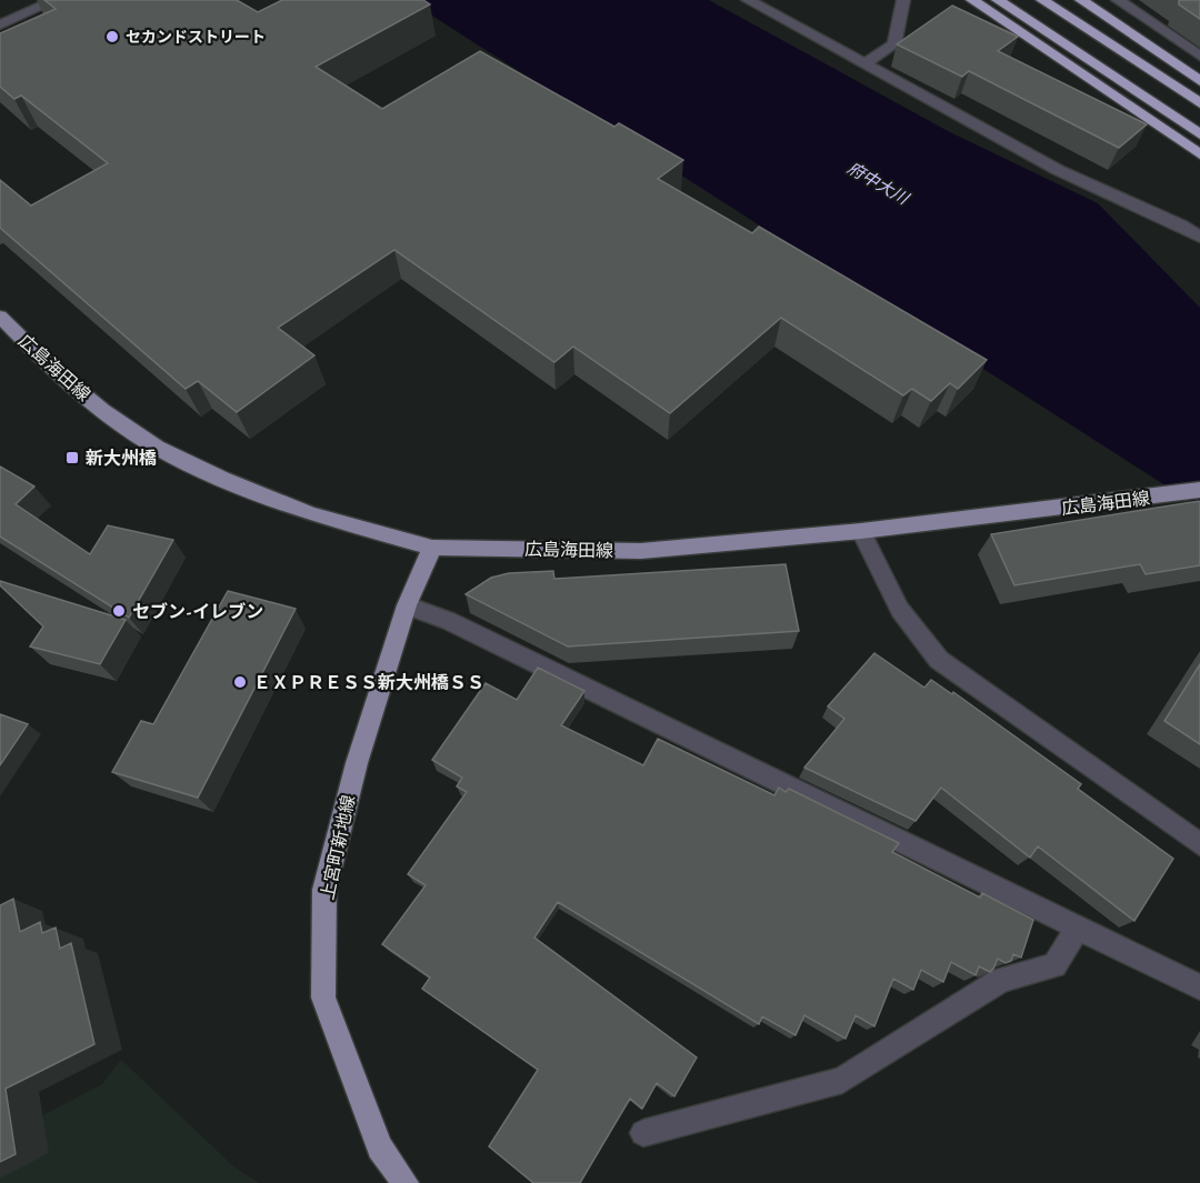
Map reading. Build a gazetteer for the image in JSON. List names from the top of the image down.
{
  "streets": {
    "main road": ["広島海田線", "上宮町新地線"]
  },
  "crossings": [
    ["広島海田線", "上宮町新地線"]
  ],
  "water": ["府中大川"],
  "places": {
    "other": ["セカンドストリート", "セブン-イレブン", "ＥＸＰＲＥＳＳ新大州橋ＳＳ"],
    "transit": ["新大州橋"]
  }
}
